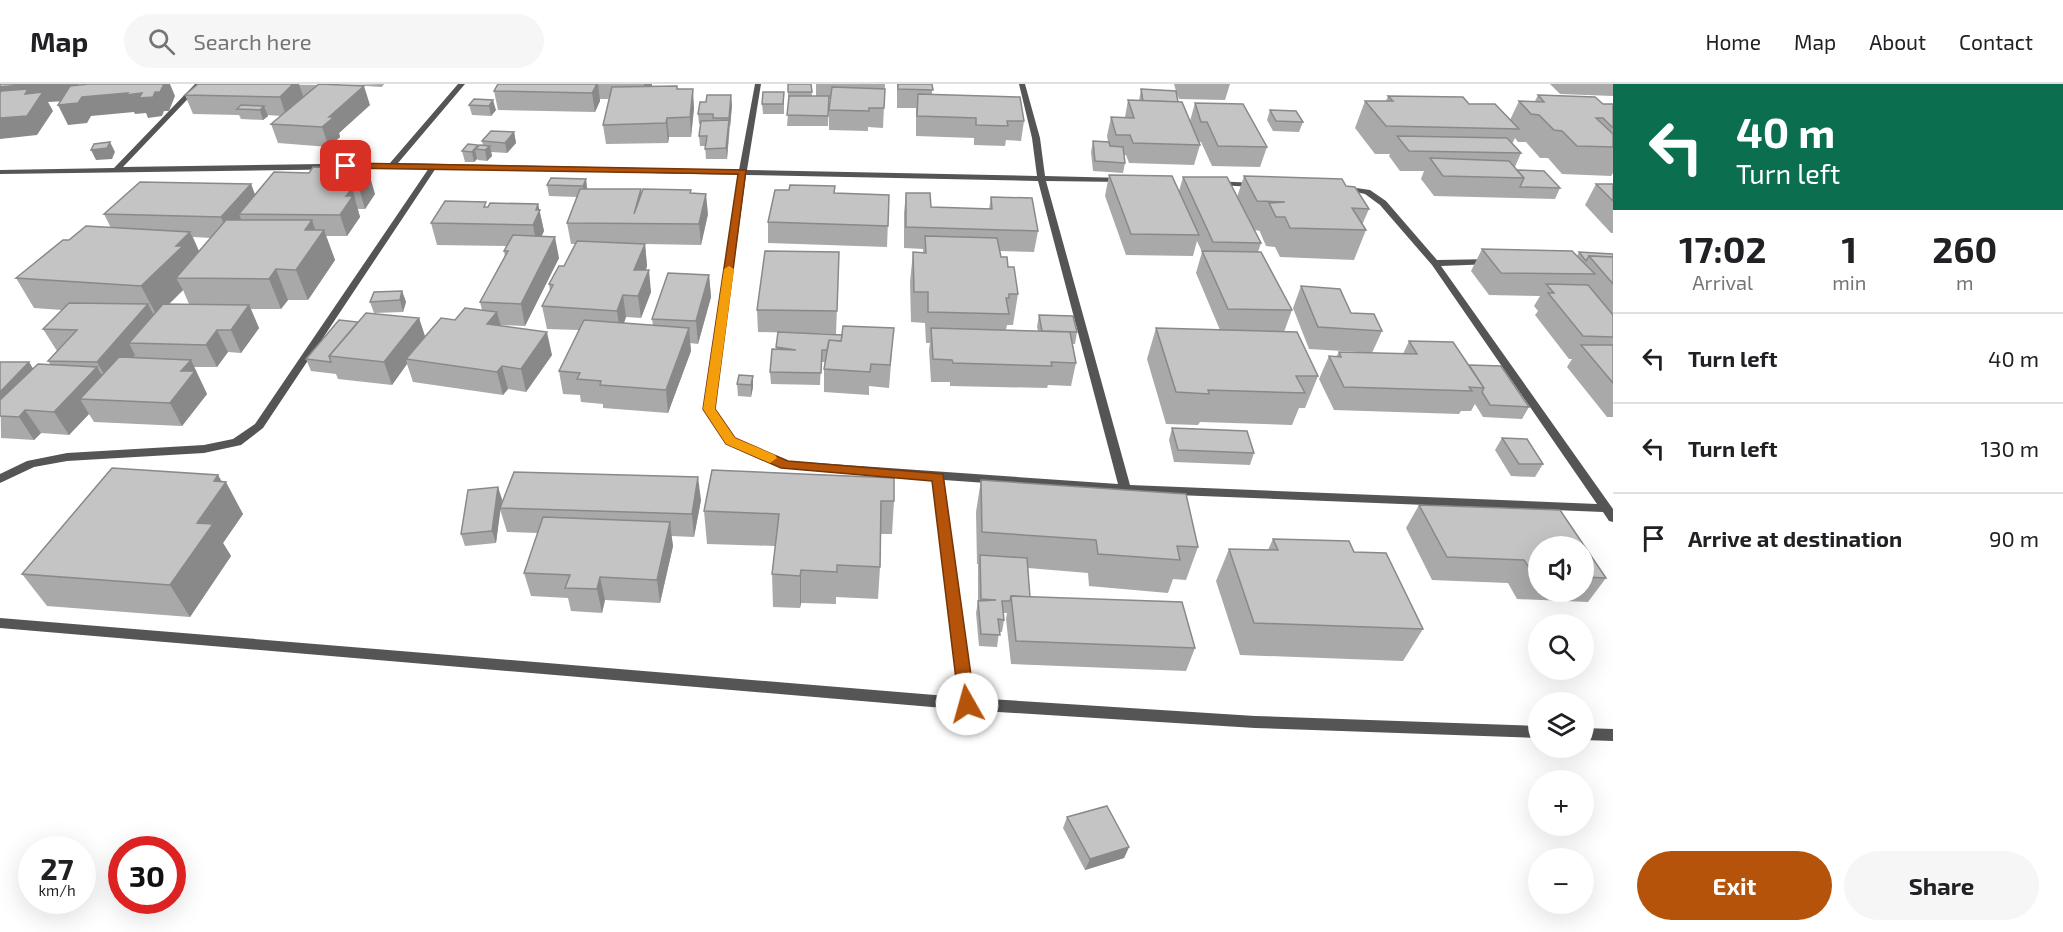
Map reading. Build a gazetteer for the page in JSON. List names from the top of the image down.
{
  "page": {
    "header": "Map",
    "search": "Search here",
    "nav": [
      "Home",
      "Map",
      "About",
      "Contact"
    ],
    "turn": ["40 m", "Turn left"],
    "eta": [
      "17:02",
      "Arrival",
      "1",
      "min",
      "260",
      "m"
    ],
    "list": [
      {
        "name": "Turn left",
        "value": "40 m"
      },
      {
        "name": "Turn left",
        "value": "130 m"
      },
      {
        "name": "Arrive at destination",
        "value": "90 m"
      }
    ],
    "map_buttons": ["+", "−"],
    "speed": "27 km/h",
    "limit": "30",
    "buttons": ["Exit", "Share"]
  }
}
